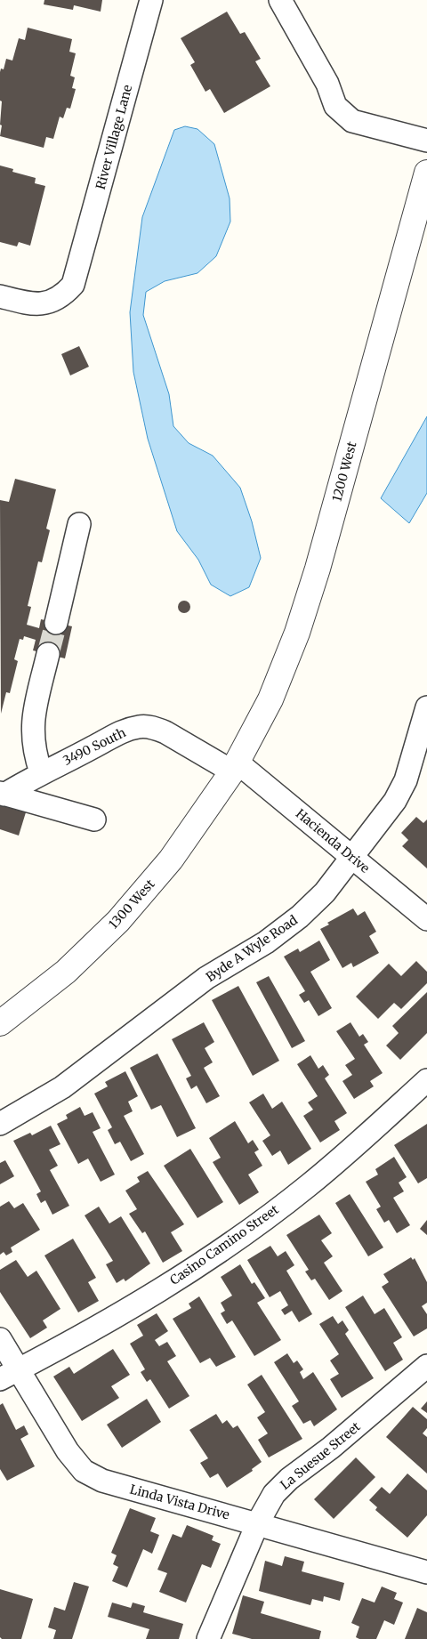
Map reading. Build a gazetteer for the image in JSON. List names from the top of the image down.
{
  "streets": {
    "street": [
      "River Village Lane",
      "1200 West",
      "3490 South",
      "Hacienda Drive",
      "1300 West",
      "Byde A Wyle Road",
      "Casino Camino Street",
      "La Suesue Street",
      "Linda Vista Drive"
    ]
  },
  "crossings": [
    ["1200 West", "3490 South"],
    ["1200 West", "Hacienda Drive"],
    ["1200 West", "1300 West"],
    ["3490 South", "Hacienda Drive"],
    ["3490 South", "1300 West"],
    ["Hacienda Drive", "1300 West"],
    ["Hacienda Drive", "Byde A Wyle Road"],
    ["Casino Camino Street", "Linda Vista Drive"],
    ["La Suesue Street", "Linda Vista Drive"]
  ]
}
